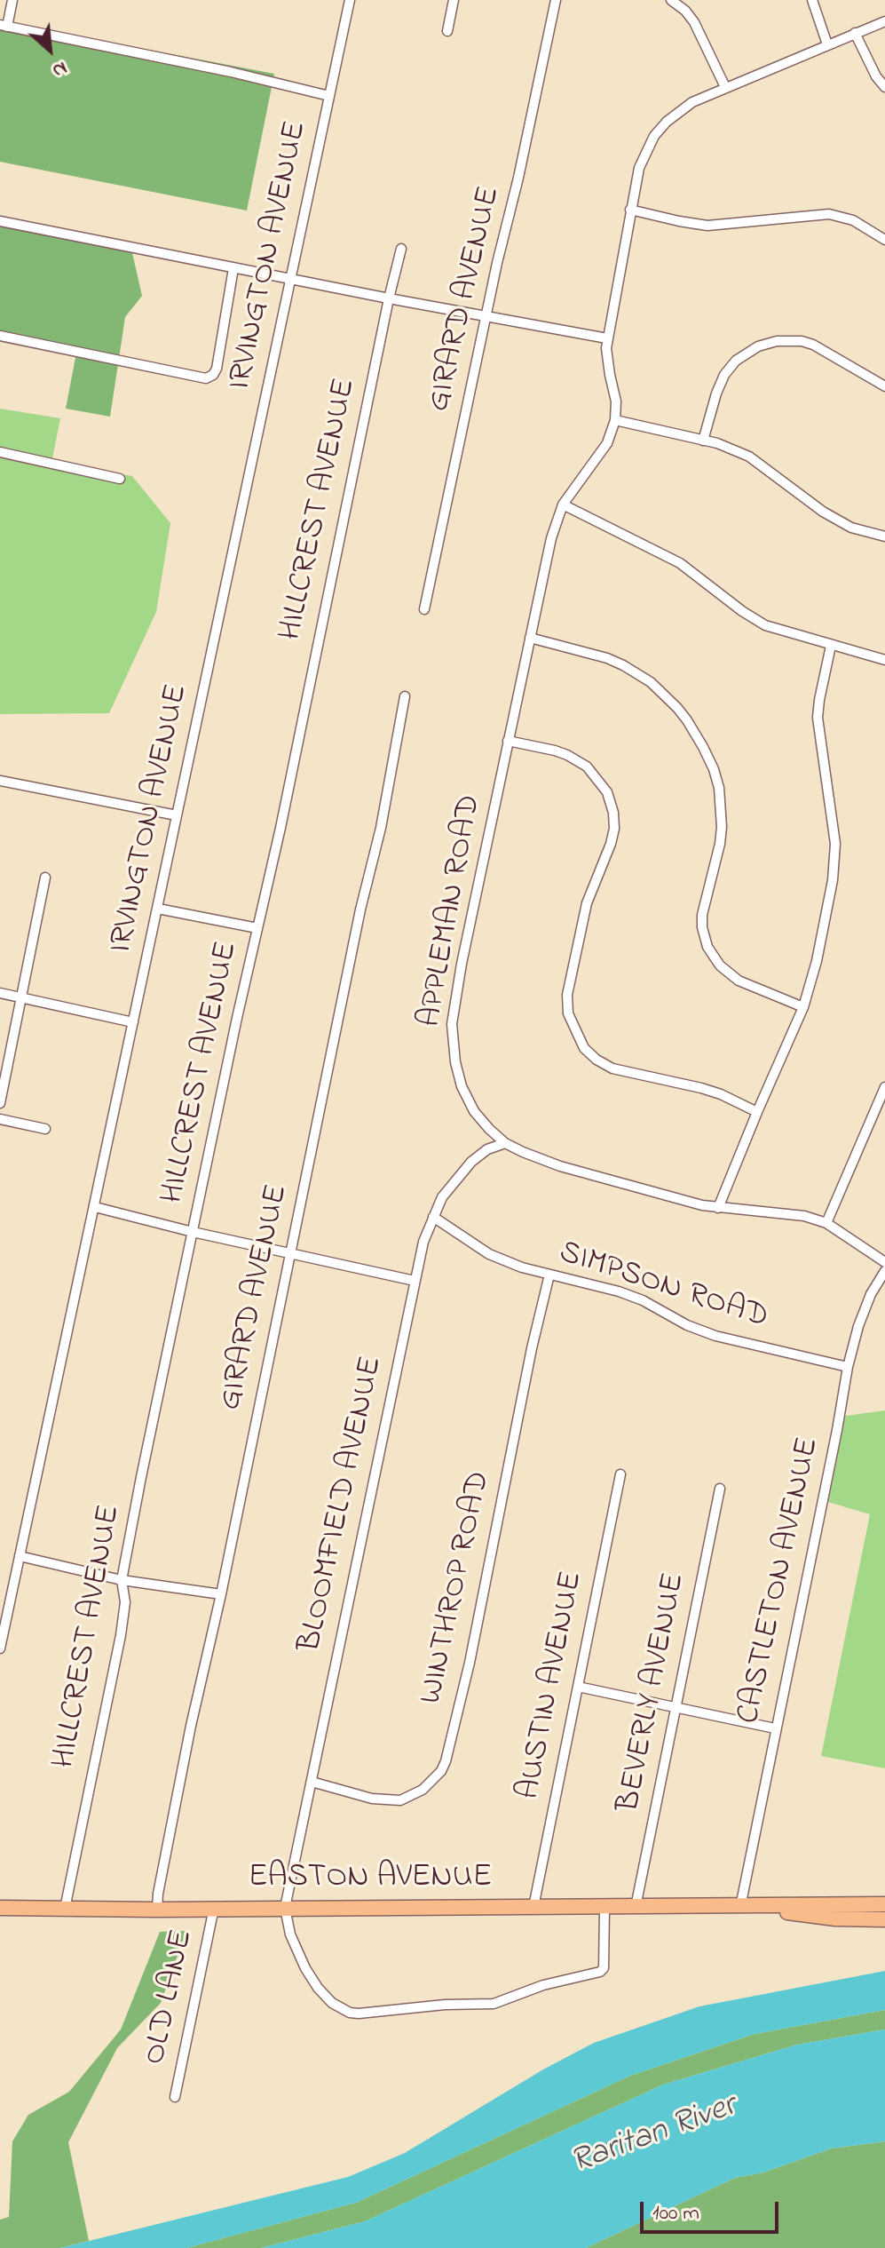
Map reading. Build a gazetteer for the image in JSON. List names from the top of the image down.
{
  "streets": {
    "main road": ["EASTON AVENUE"],
    "street": [
      "IRVINGTON AVENUE",
      "GIRARD AVENUE",
      "HILLCREST AVENUE",
      "APPLEMAN ROAD",
      "SIMPSON ROAD",
      "BLOOMFIELD AVENUE",
      "CASTLETON AVENUE",
      "WINTHROP ROAD",
      "AUSTIN AVENUE",
      "BEVERLY AVENUE",
      "OLD LANE"
    ]
  },
  "crossings": [
    ["GIRARD AVENUE", "EASTON AVENUE"],
    ["HILLCREST AVENUE", "EASTON AVENUE"],
    ["APPLEMAN ROAD", "BLOOMFIELD AVENUE"],
    ["SIMPSON ROAD", "BLOOMFIELD AVENUE"],
    ["SIMPSON ROAD", "CASTLETON AVENUE"],
    ["SIMPSON ROAD", "WINTHROP ROAD"],
    ["BLOOMFIELD AVENUE", "WINTHROP ROAD"],
    ["BLOOMFIELD AVENUE", "EASTON AVENUE"],
    ["CASTLETON AVENUE", "EASTON AVENUE"],
    ["AUSTIN AVENUE", "EASTON AVENUE"],
    ["BEVERLY AVENUE", "EASTON AVENUE"],
    ["EASTON AVENUE", "OLD LANE"]
  ],
  "water": ["Raritan River"],
  "scale_bar": "100 m",
  "north": "bottom right"
}
